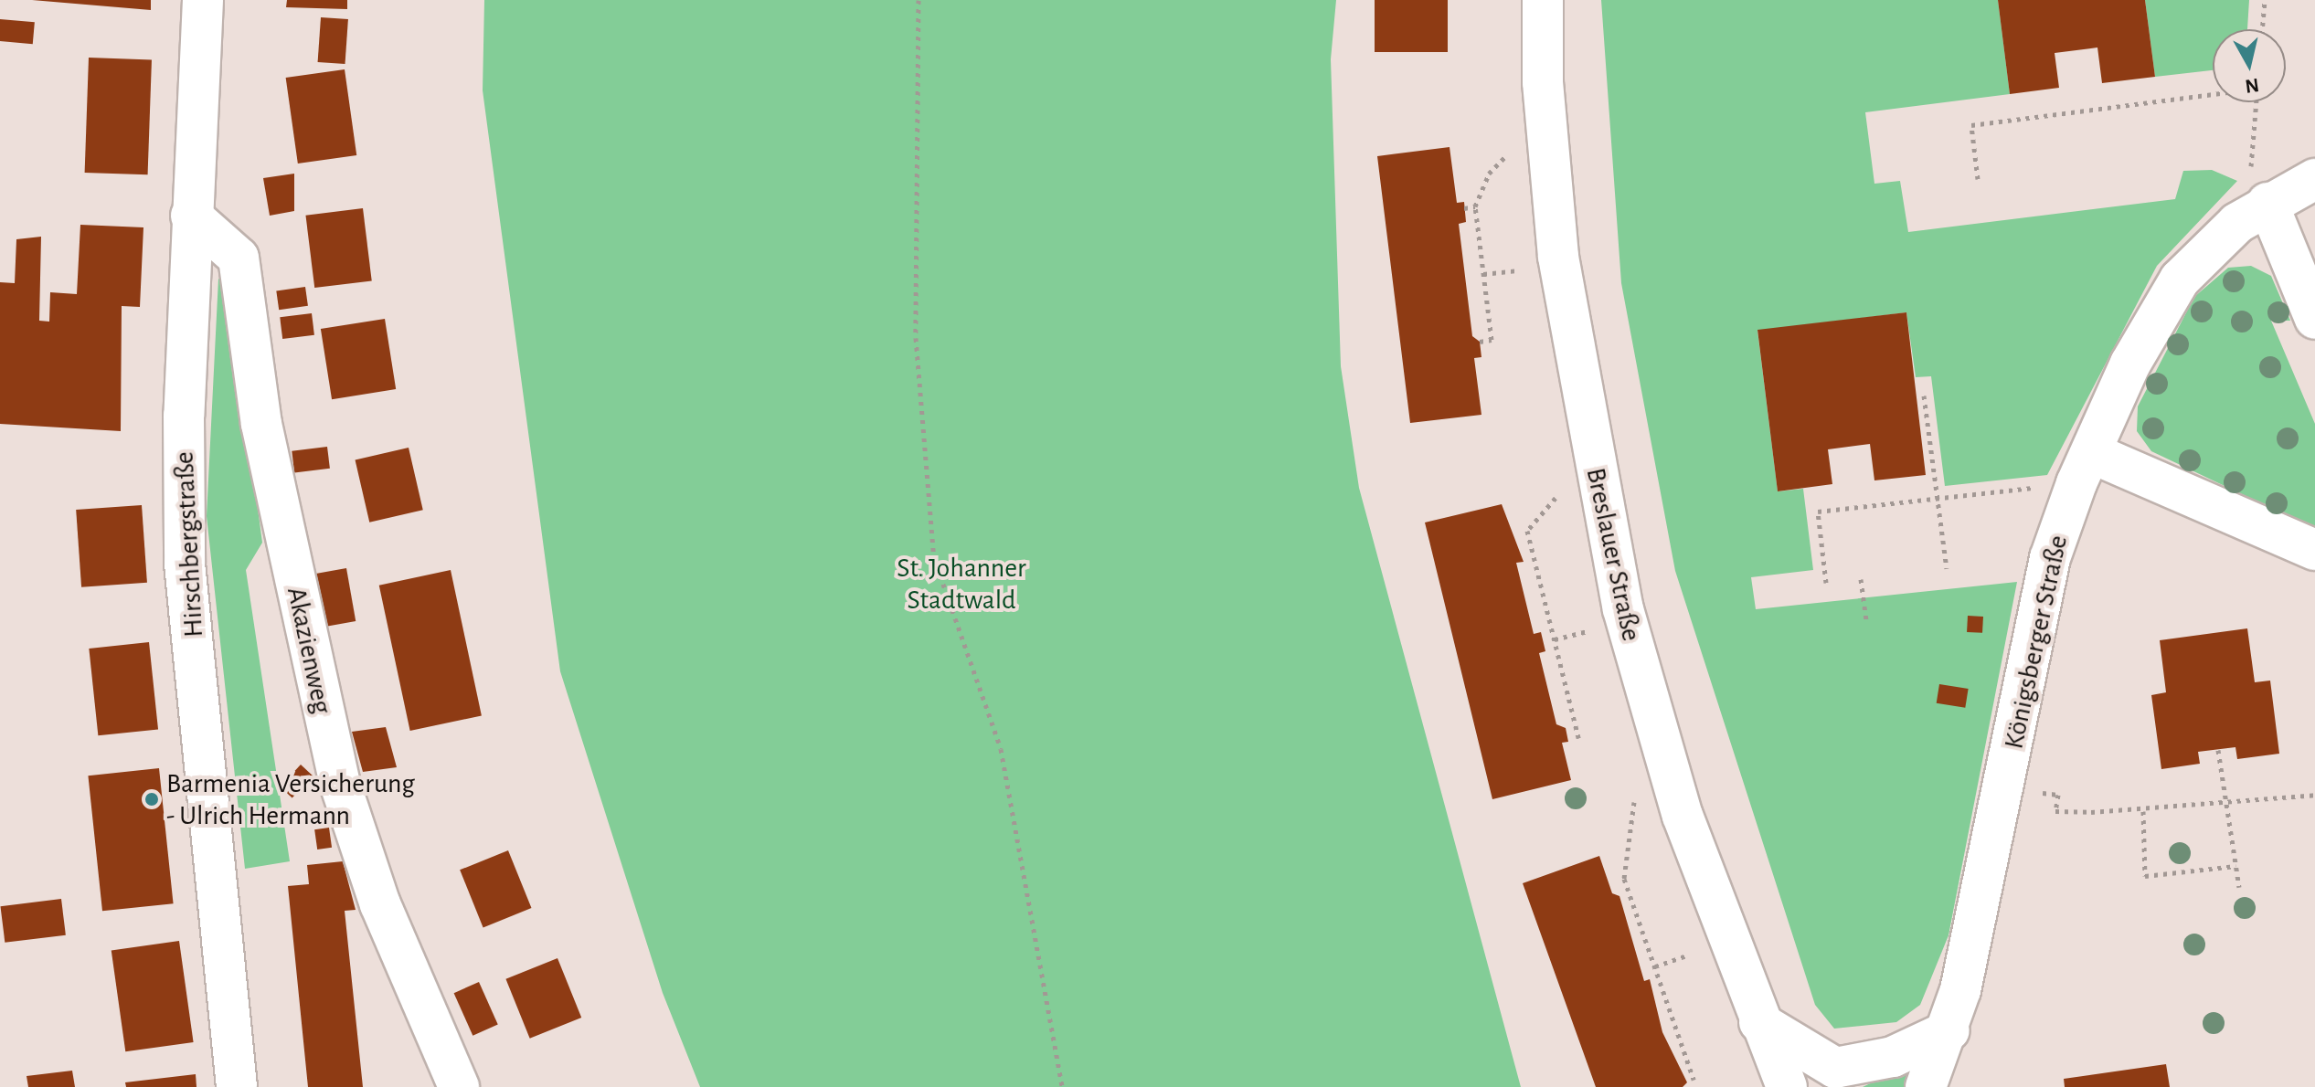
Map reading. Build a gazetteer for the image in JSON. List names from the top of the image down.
{
  "streets": {
    "street": [
      "Hirschbergstraße",
      "Breslauer Straße",
      "Königsberger Straße",
      "Akazienweg"
    ]
  },
  "crossings": [
    ["Hirschbergstraße", "Akazienweg"]
  ],
  "parks": ["St. Johanner Stadtwald"],
  "places": ["Barmenia Versicherung - Ulrich Hermann"],
  "north": "bottom"
}
